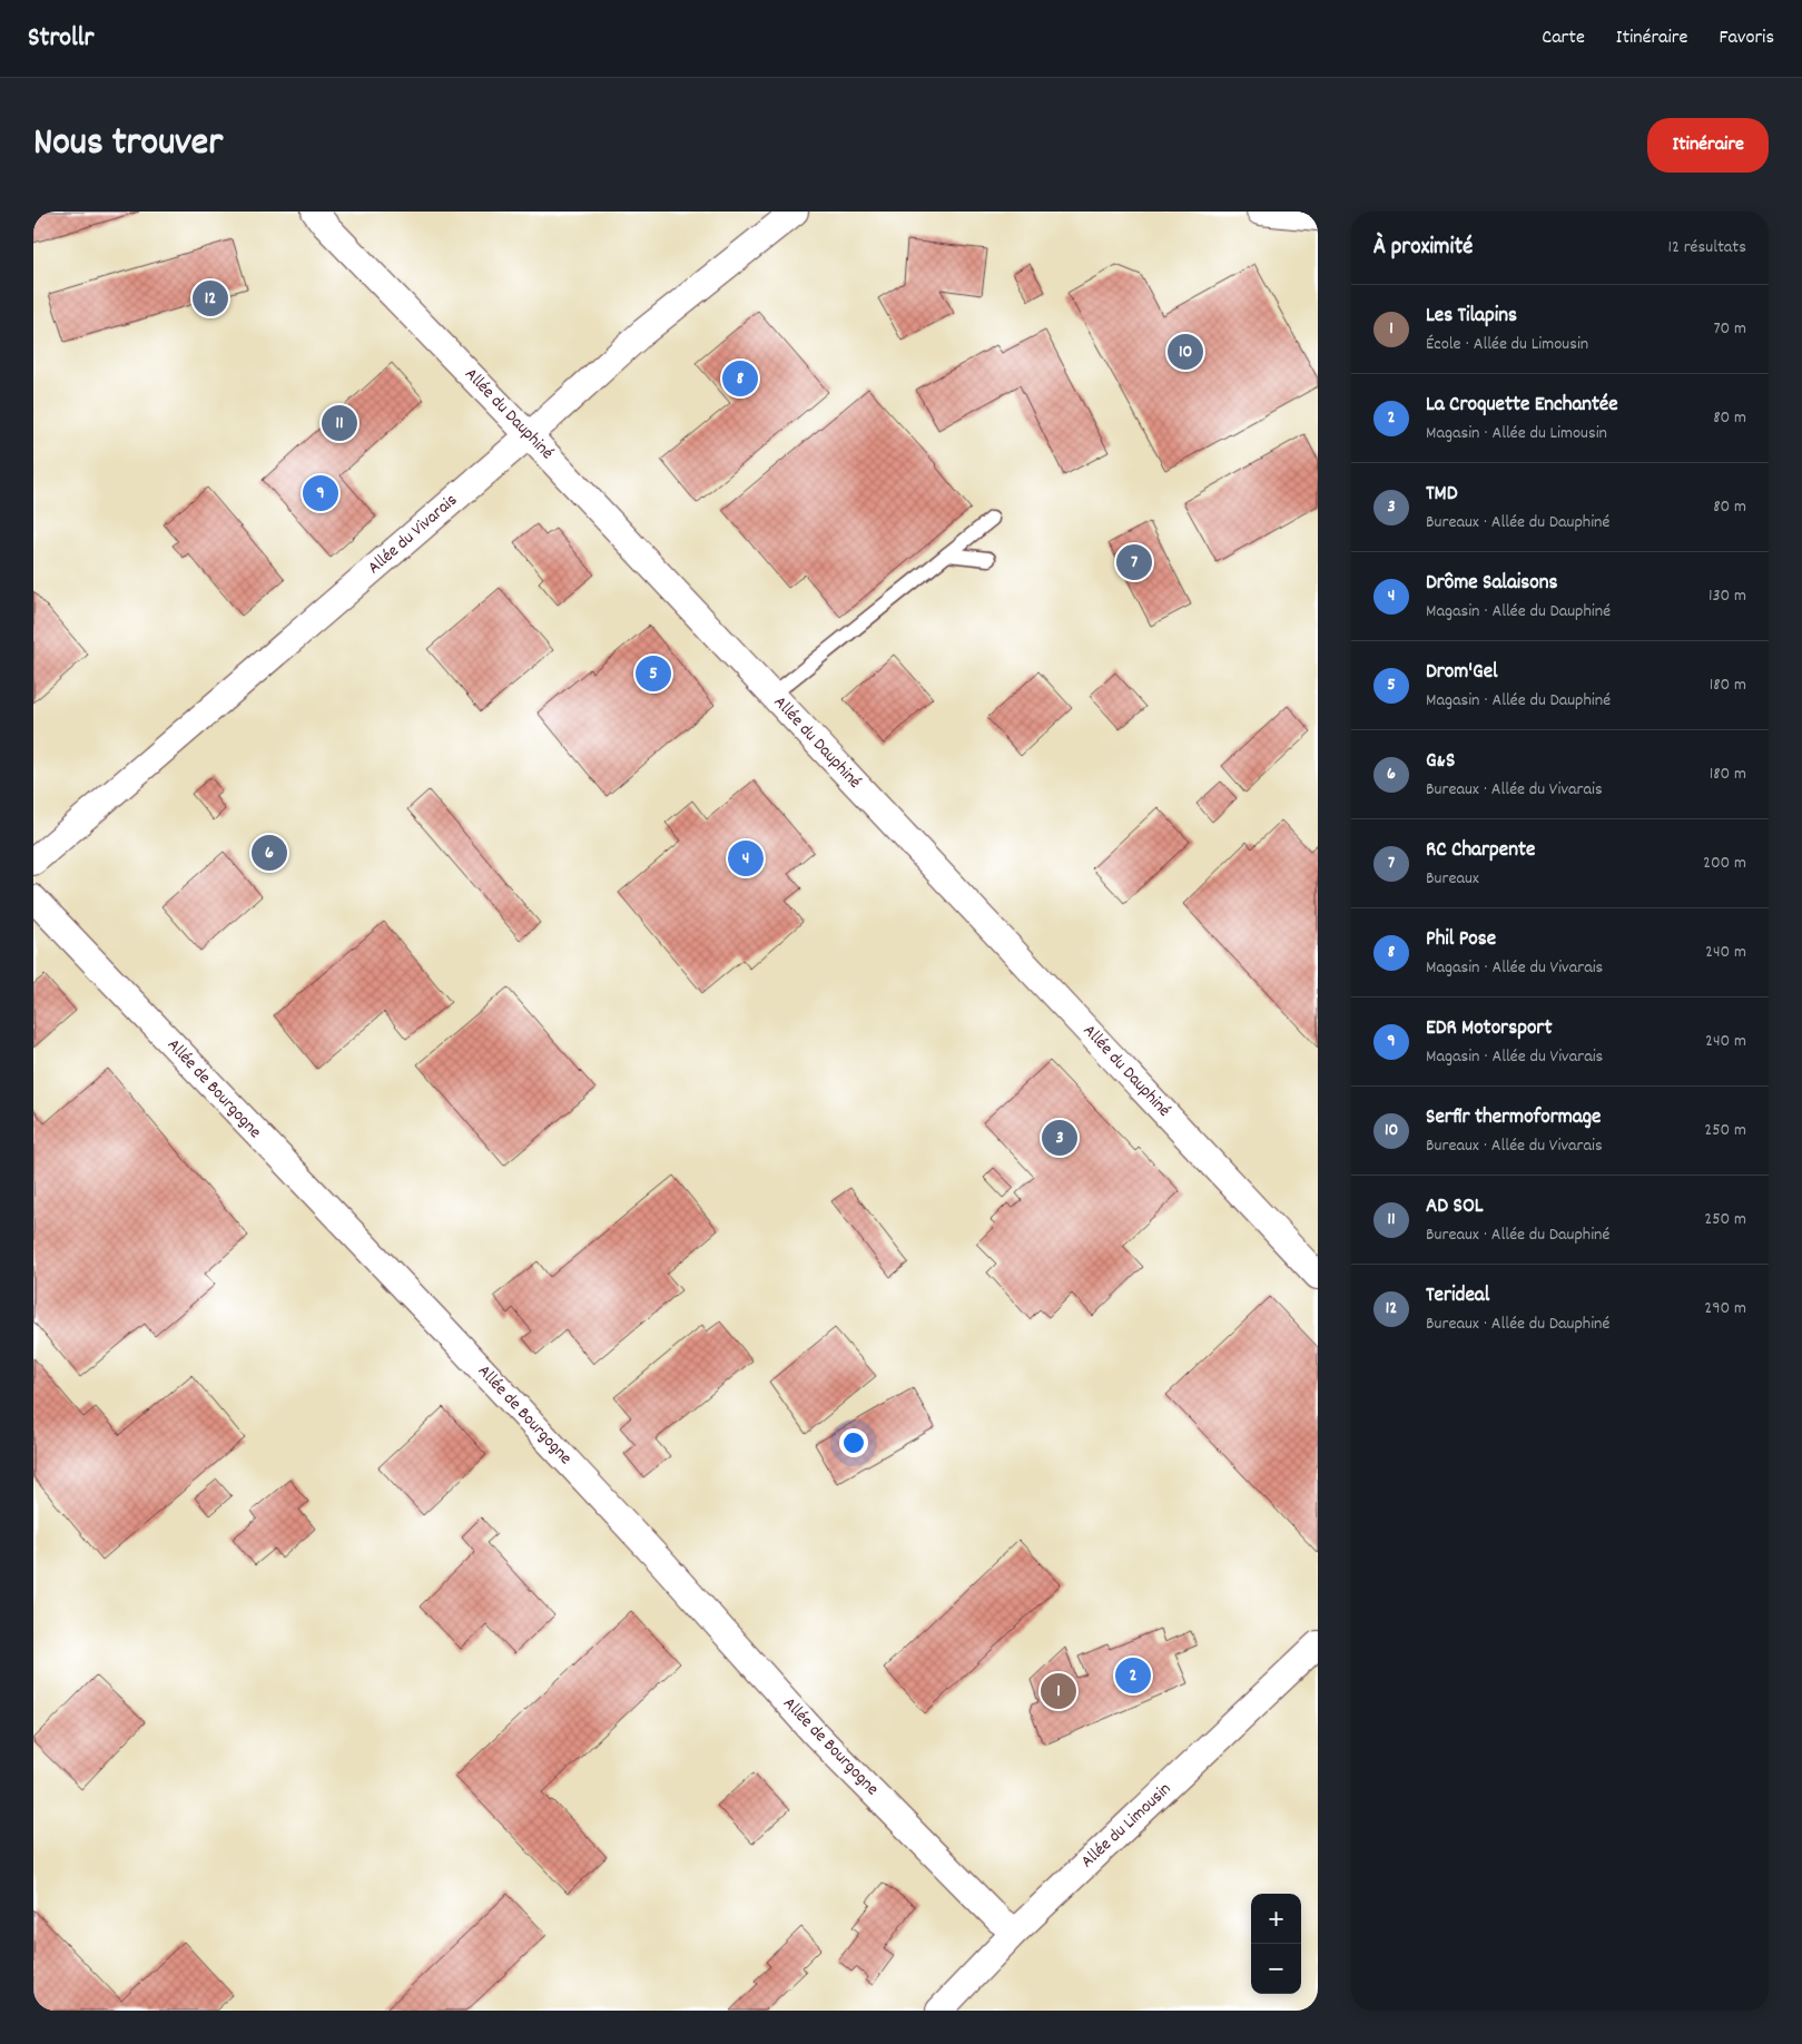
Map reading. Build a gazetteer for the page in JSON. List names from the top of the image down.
{
  "streets": {
    "street": [
      "Allée du Dauphiné",
      "Allée du Vivarais",
      "Allée de Bourgogne",
      "Allée du Limousin"
    ]
  },
  "crossings": [
    ["Allée du Dauphiné", "Allée du Vivarais"],
    ["Allée de Bourgogne", "Allée du Limousin"]
  ],
  "page": {
    "header": "Strollr",
    "nav": ["Carte", "Itinéraire", "Favoris"],
    "title": "Nous trouver",
    "buttons": "Itinéraire",
    "heading": ["À proximité", "12 résultats"],
    "pins": [
      "12",
      "10",
      "8",
      "11",
      "9",
      "7",
      "5",
      "6",
      "4",
      "3",
      "2",
      "1"
    ],
    "list": [
      {
        "mark": "1",
        "name": "Les Tilapins",
        "note": "École · Allée du Limousin",
        "value": "70 m"
      },
      {
        "mark": "2",
        "name": "La Croquette Enchantée",
        "note": "Magasin · Allée du Limousin",
        "value": "80 m"
      },
      {
        "mark": "3",
        "name": "TMD",
        "note": "Bureaux · Allée du Dauphiné",
        "value": "80 m"
      },
      {
        "mark": "4",
        "name": "Drôme Salaisons",
        "note": "Magasin · Allée du Dauphiné",
        "value": "130 m"
      },
      {
        "mark": "5",
        "name": "Drom'Gel",
        "note": "Magasin · Allée du Dauphiné",
        "value": "180 m"
      },
      {
        "mark": "6",
        "name": "G&S",
        "note": "Bureaux · Allée du Vivarais",
        "value": "180 m"
      },
      {
        "mark": "7",
        "name": "RC Charpente",
        "note": "Bureaux",
        "value": "200 m"
      },
      {
        "mark": "8",
        "name": "Phil Pose",
        "note": "Magasin · Allée du Vivarais",
        "value": "240 m"
      },
      {
        "mark": "9",
        "name": "EDR Motorsport",
        "note": "Magasin · Allée du Vivarais",
        "value": "240 m"
      },
      {
        "mark": "10",
        "name": "Serfir thermoformage",
        "note": "Bureaux · Allée du Vivarais",
        "value": "250 m"
      },
      {
        "mark": "11",
        "name": "AD SOL",
        "note": "Bureaux · Allée du Dauphiné",
        "value": "250 m"
      },
      {
        "mark": "12",
        "name": "Terideal",
        "note": "Bureaux · Allée du Dauphiné",
        "value": "290 m"
      }
    ],
    "map_buttons": ["+", "−"]
  }
}
